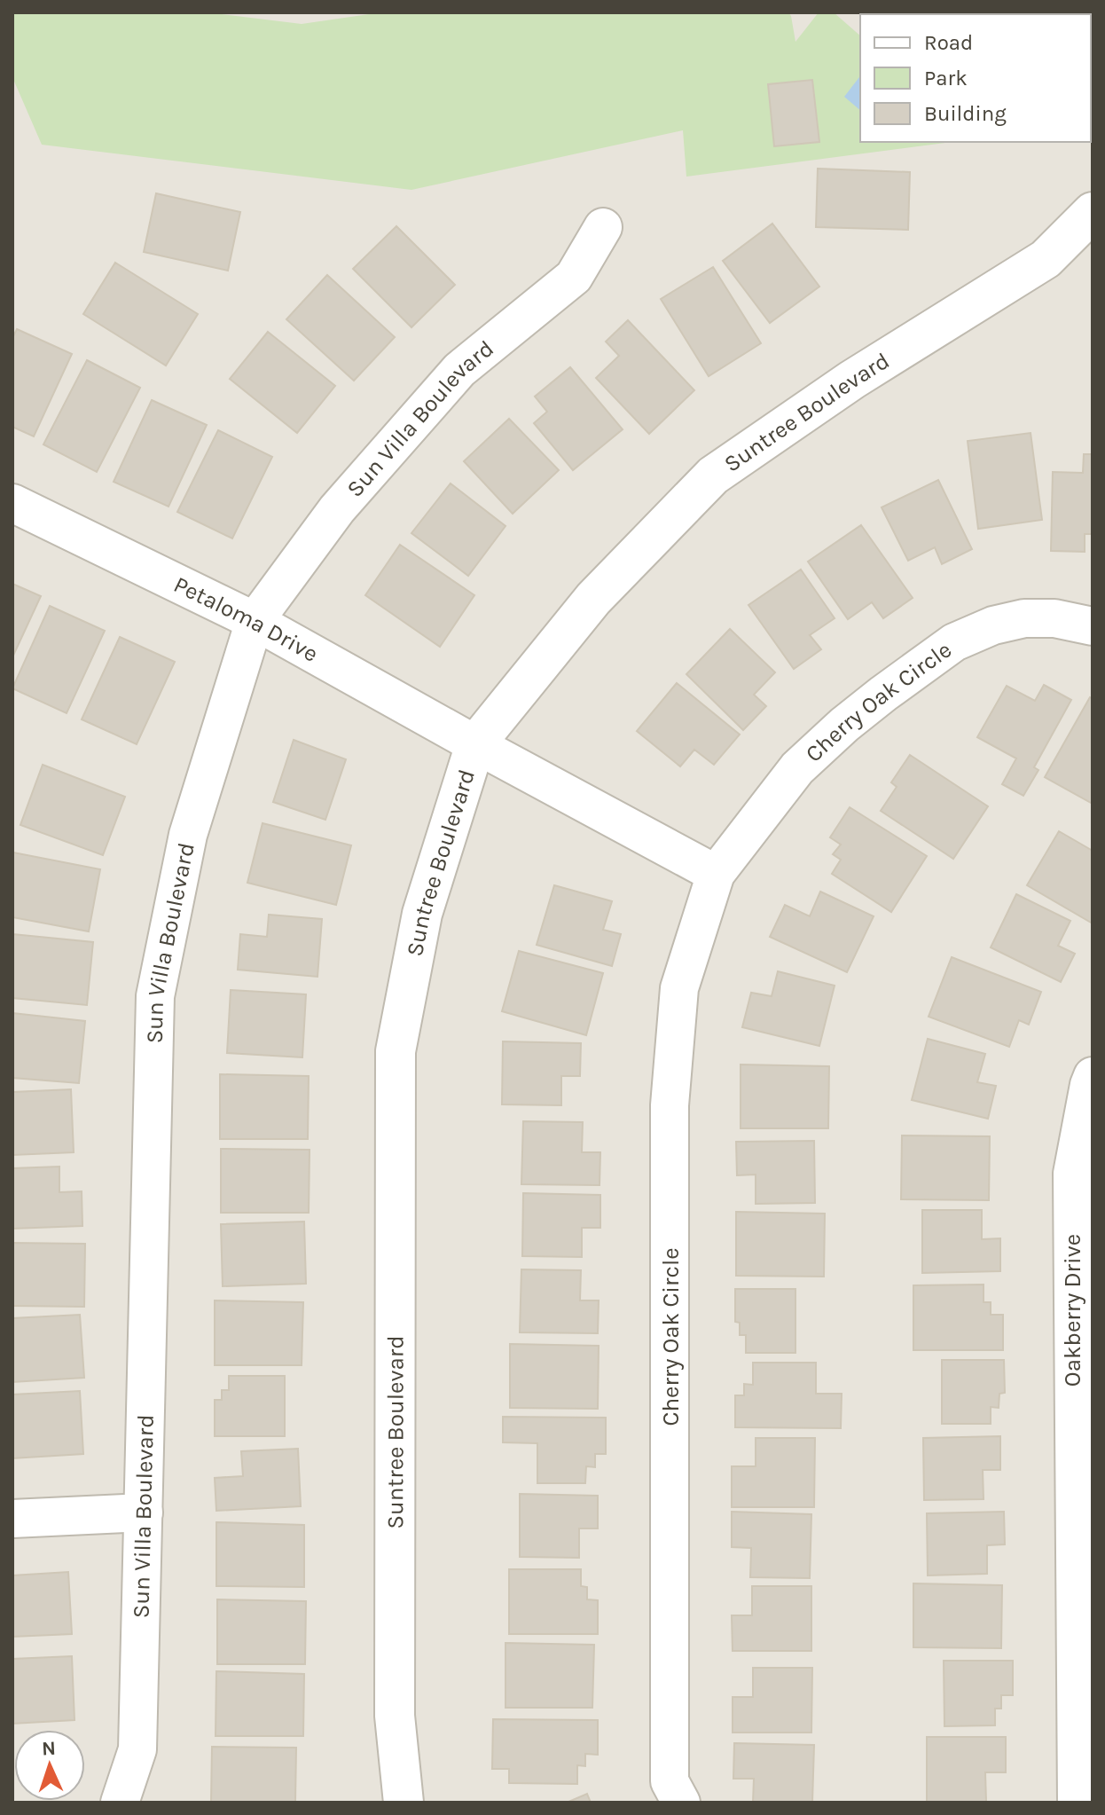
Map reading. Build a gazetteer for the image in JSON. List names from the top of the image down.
{
  "streets": {
    "street": [
      "Suntree Boulevard",
      "Sun Villa Boulevard",
      "Petaloma Drive",
      "Cherry Oak Circle",
      "Oakberry Drive"
    ]
  },
  "crossings": [
    ["Suntree Boulevard", "Petaloma Drive"],
    ["Sun Villa Boulevard", "Petaloma Drive"]
  ],
  "legend": ["Road", "Park", "Building"],
  "north": "top"
}
